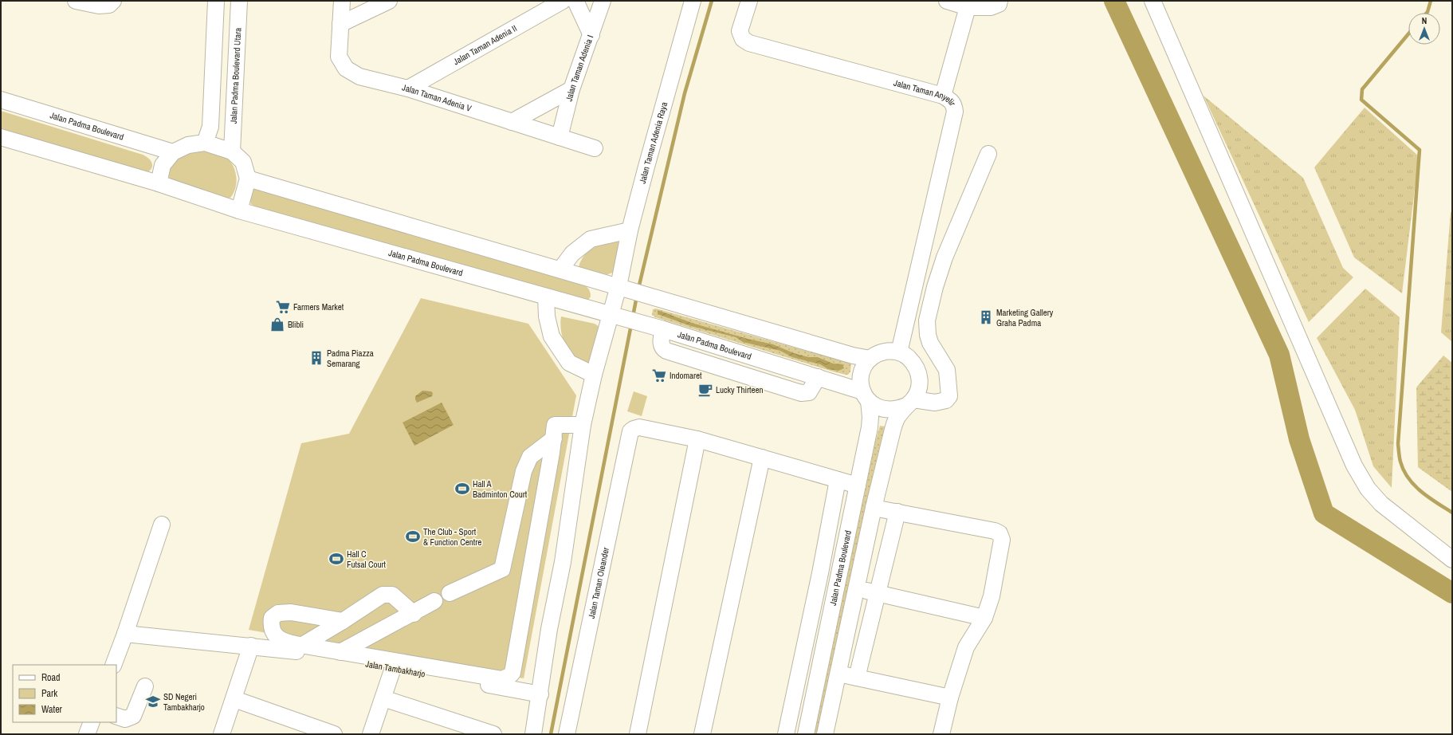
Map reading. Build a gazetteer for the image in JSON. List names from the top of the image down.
{
  "streets": {
    "street": [
      "Jalan Taman Adenia II",
      "Jalan Taman Adenia I",
      "Jalan Padma Boulevard Utara",
      "Jalan Taman Anyelir",
      "Jalan Taman Adenia V",
      "Jalan Padma Boulevard",
      "Jalan Taman Adenia Raya",
      "Jalan Taman Oleander",
      "Jalan Tambakharjo"
    ]
  },
  "crossings": [
    ["Jalan Taman Adenia II", "Jalan Taman Adenia V"],
    ["Jalan Taman Adenia I", "Jalan Taman Adenia V"],
    ["Jalan Taman Anyelir", "Jalan Padma Boulevard"],
    ["Jalan Padma Boulevard", "Jalan Taman Adenia Raya"],
    ["Jalan Taman Adenia Raya", "Jalan Tambakharjo"]
  ],
  "places": {
    "supermarket": ["Farmers Market", "Indomaret"],
    "building": ["Marketing Gallery Graha Padma", "Padma Piazza Semarang"],
    "shop": ["Blibli"],
    "cafe": ["Lucky Thirteen"],
    "sports": ["Hall A Badminton Court", "The Club - Sport & Function Centre", "Hall C Futsal Court"],
    "school or university": ["SD Negeri Tambakharjo"]
  },
  "legend": ["Road", "Park", "Water"],
  "north": "top"
}
